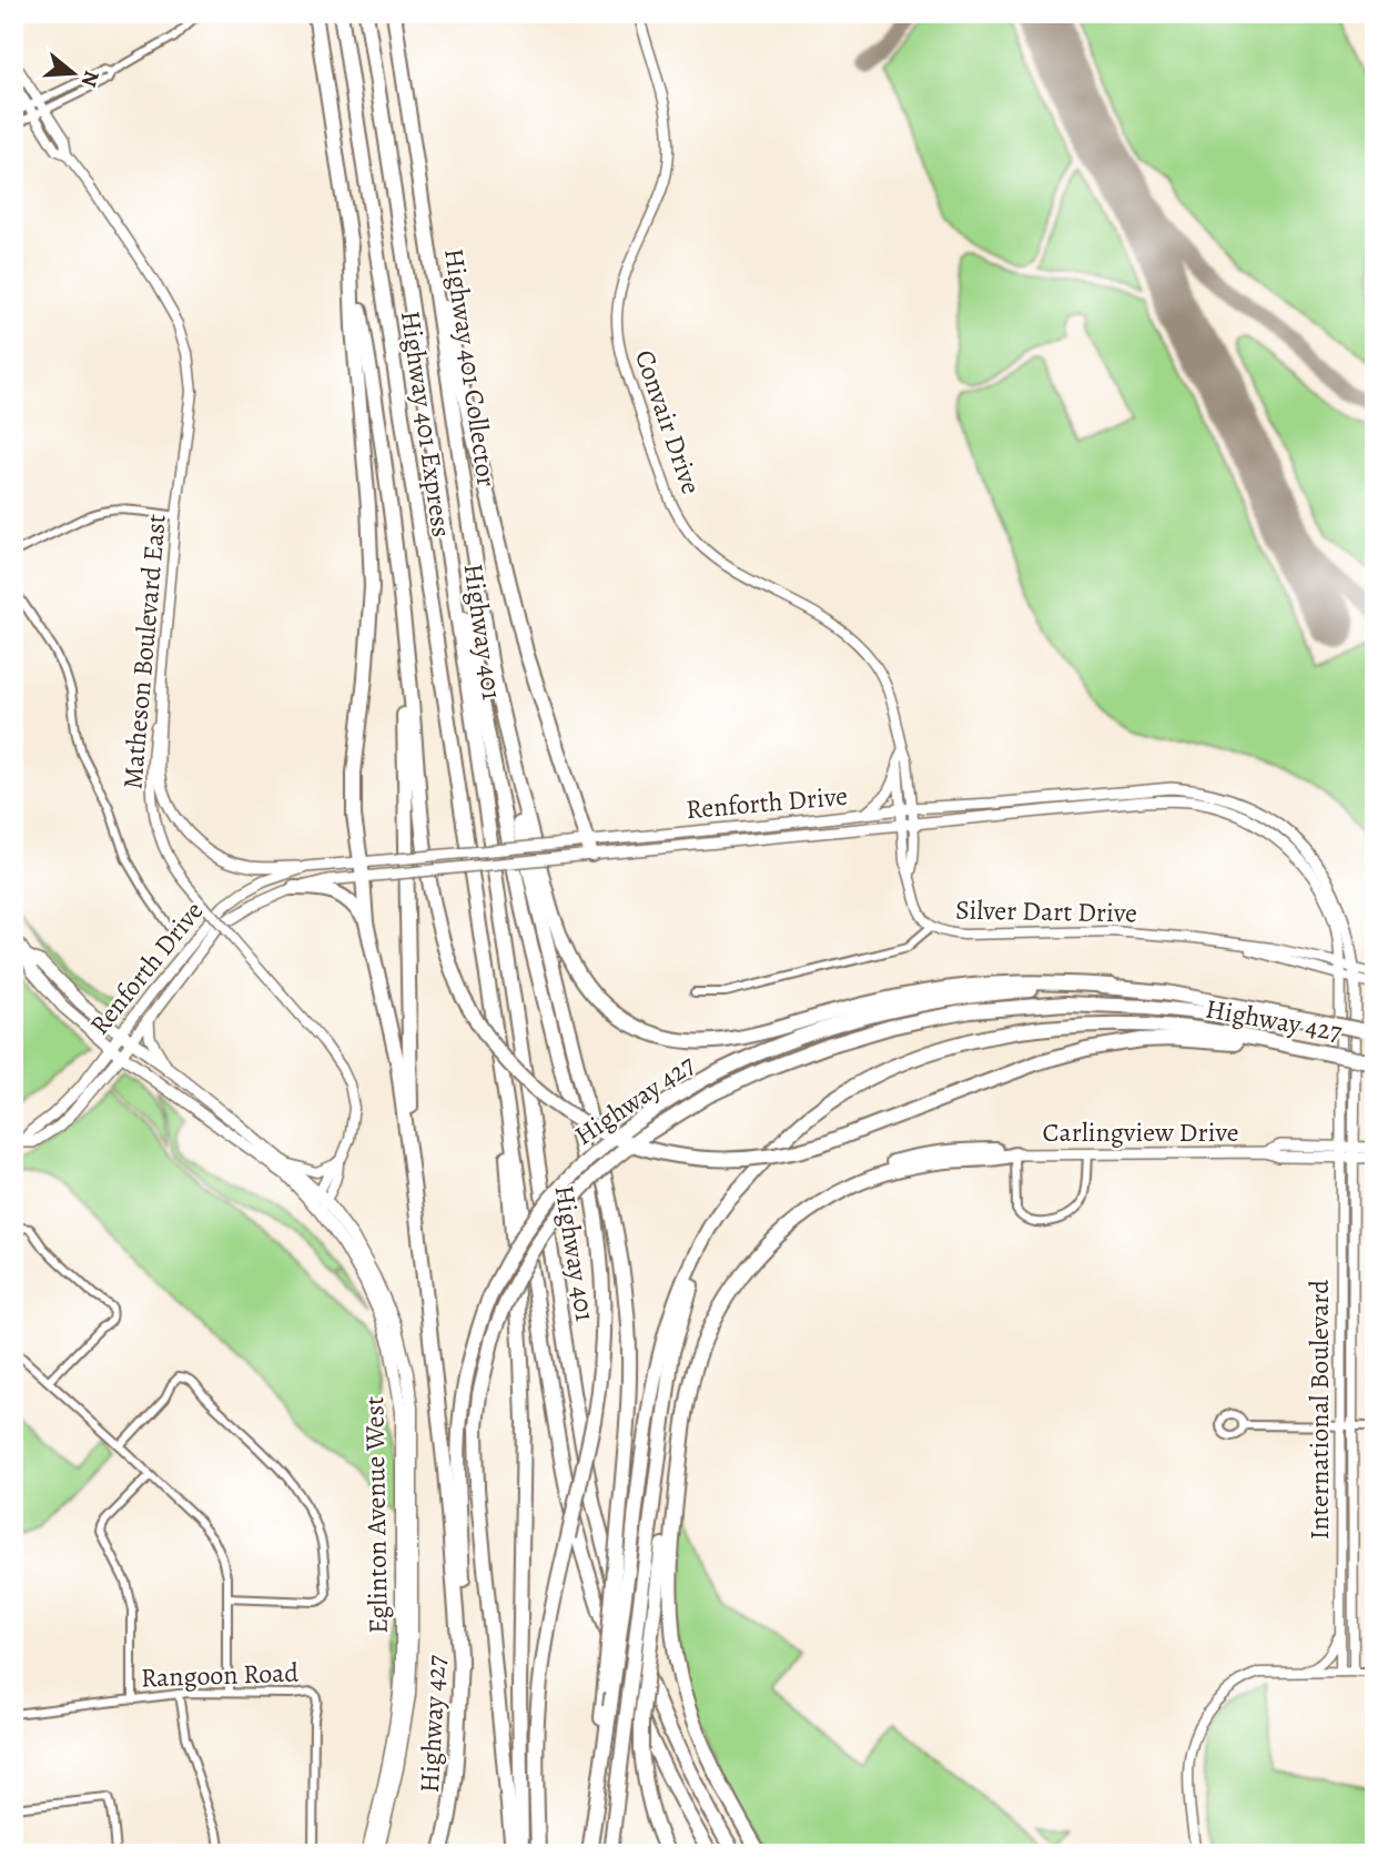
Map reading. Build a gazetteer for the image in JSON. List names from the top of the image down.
{
  "streets": {
    "highway": [
      "Highway 401 Collector",
      "Highway 401 Express",
      "Highway 401",
      "Highway 427"
    ],
    "main road": ["Renforth Drive", "Carlingview Drive", "Eglinton Avenue West"],
    "street": [
      "Convair Drive",
      "Matheson Boulevard East",
      "Silver Dart Drive",
      "International Boulevard",
      "Rangoon Road"
    ]
  },
  "crossings": [
    ["Convair Drive", "Renforth Drive"],
    ["Convair Drive", "Silver Dart Drive"],
    ["Highway 401 Express", "Highway 401"],
    ["Matheson Boulevard East", "Eglinton Avenue West"],
    ["Renforth Drive", "Silver Dart Drive"],
    ["Renforth Drive", "Carlingview Drive"],
    ["Renforth Drive", "International Boulevard"],
    ["Renforth Drive", "Eglinton Avenue West"],
    ["Carlingview Drive", "International Boulevard"]
  ],
  "north": "right"
}
